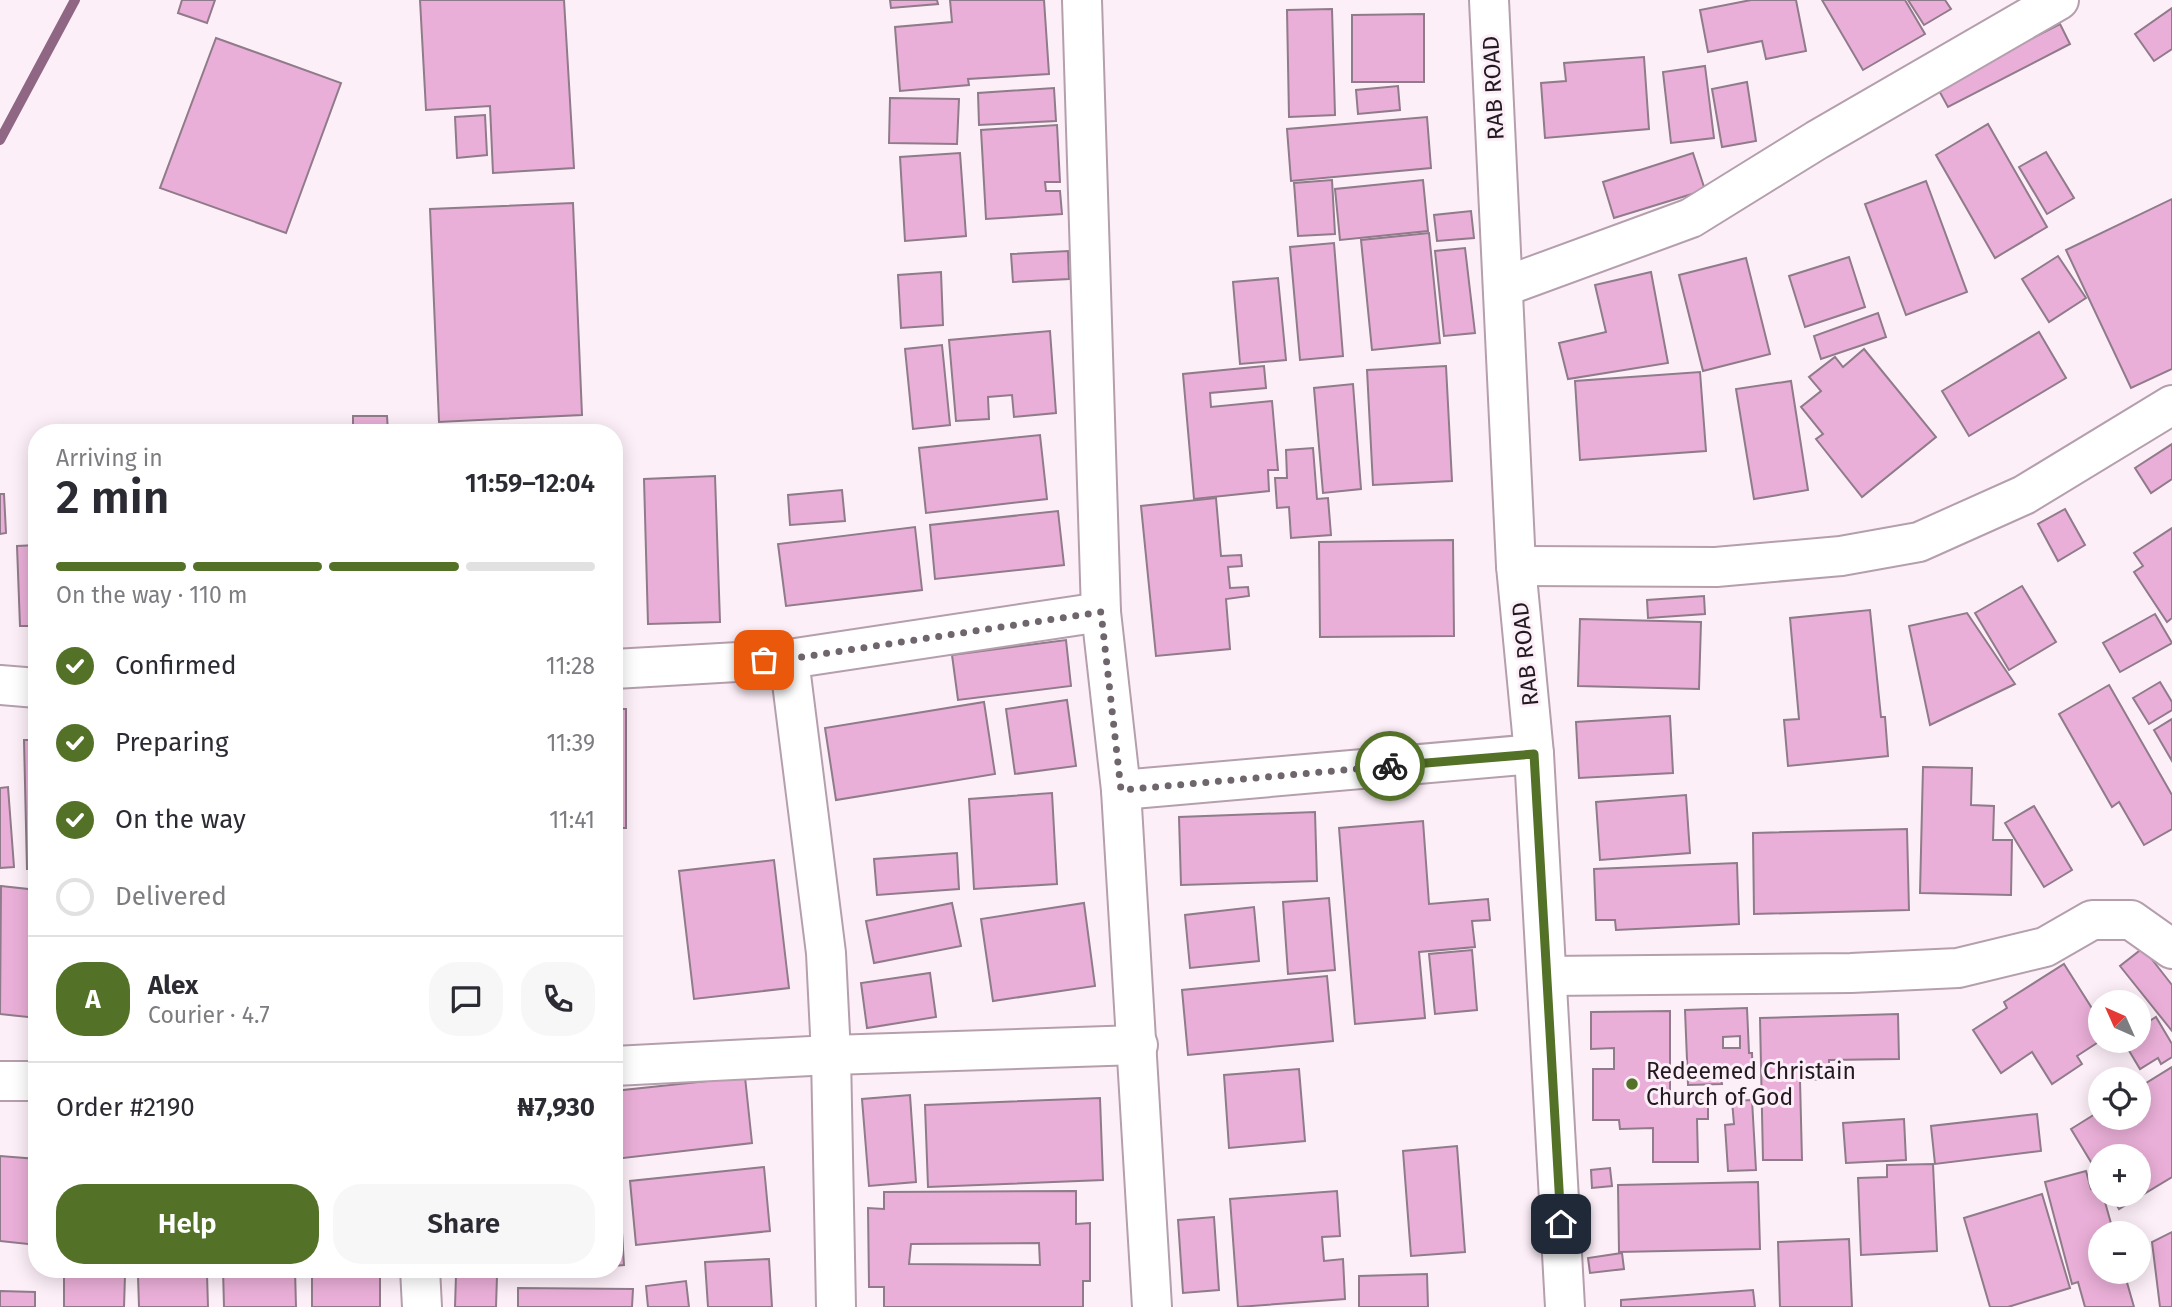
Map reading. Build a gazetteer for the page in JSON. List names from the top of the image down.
{
  "streets": {
    "street": ["RAB ROAD"]
  },
  "places": ["Redeemed Christain Church of God"],
  "north": "top left",
  "page": {
    "heading": ["2 min", "Arriving in", "11:59–12:04"],
    "panel": [
      "Alex",
      "Courier · 4.7",
      "Order #2190",
      "₦7,930"
    ],
    "bar": "On the way · 110 m",
    "list": [
      ["Confirmed", "11:28"],
      ["Preparing", "11:39"],
      ["On the way", "11:41"],
      "Delivered"
    ],
    "round": "A",
    "map_buttons": ["+", "−"],
    "buttons": ["Help", "Share"]
  }
}
